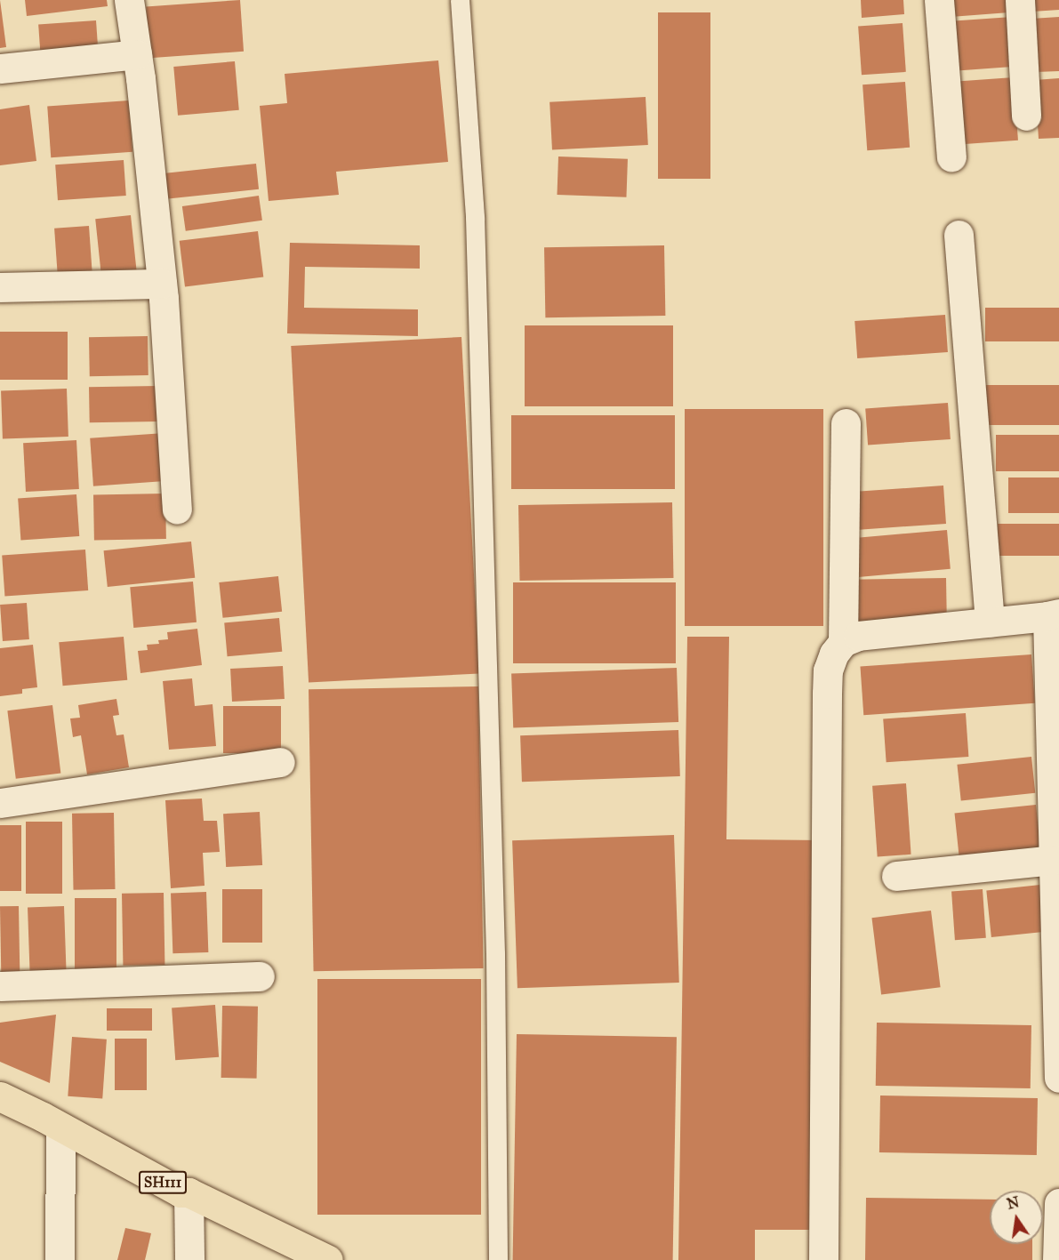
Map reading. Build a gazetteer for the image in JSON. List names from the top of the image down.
{
  "streets": {
    "main road": ["SH111"]
  },
  "north": "top"
}
